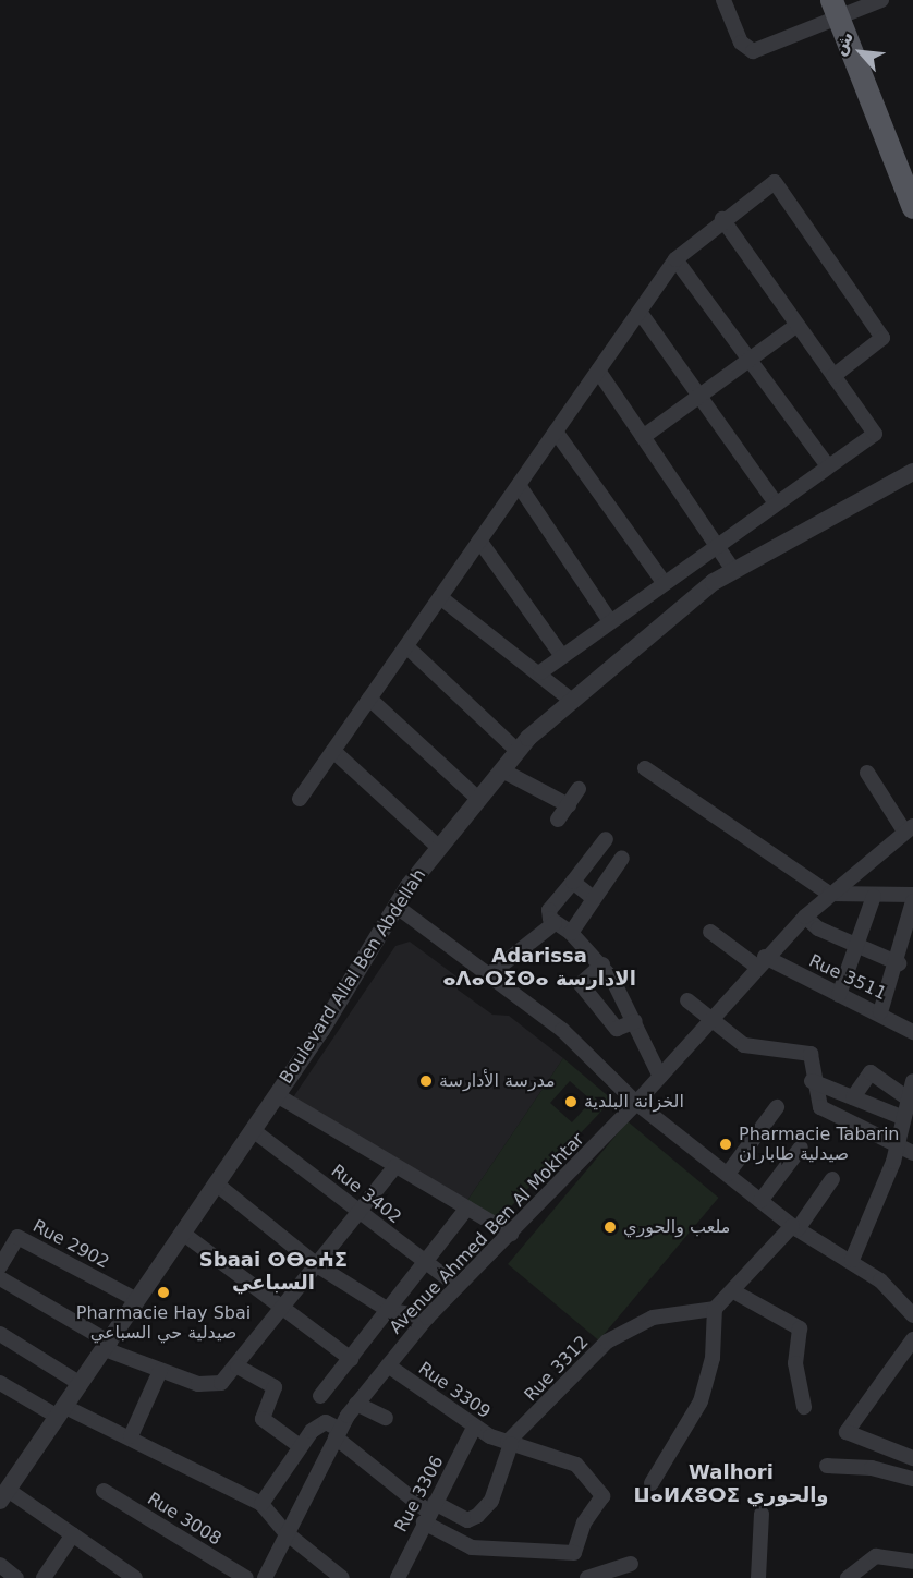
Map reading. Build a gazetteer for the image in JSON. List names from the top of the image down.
{
  "streets": {
    "street": [
      "Boulevard Allal Ben Abdellah",
      "Rue 3511",
      "Rue 3402",
      "Avenue Ahmed Ben Al Mokhtar",
      "Rue 2902",
      "Rue 3312",
      "Rue 3309",
      "Rue 3306",
      "Rue 3008"
    ]
  },
  "crossings": [
    ["Boulevard Allal Ben Abdellah", "Rue 3402"],
    ["Boulevard Allal Ben Abdellah", "Rue 2902"],
    ["Rue 3511", "Avenue Ahmed Ben Al Mokhtar"],
    ["Rue 3402", "Avenue Ahmed Ben Al Mokhtar"],
    ["Avenue Ahmed Ben Al Mokhtar", "Rue 3309"],
    ["Rue 3312", "Rue 3309"],
    ["Rue 3309", "Rue 3306"]
  ],
  "districts": ["Adarissa ⴰⴷⴰⵔⵉⵙⴰ الادارسة", "Sbaai ⵙⴱⴰⵄⵉ السباعي", "Walhori ⵡⴰⵍⵃⵓⵔⵉ والحوري"],
  "places": [
    "مدرسة الأدارسة",
    "الخزانة البلدية",
    "Pharmacie Tabarin صيدلية طاباران",
    "ملعب والحوري",
    "Pharmacie Hay Sbai صيدلية حي السباعي"
  ],
  "north": "top left"
}
